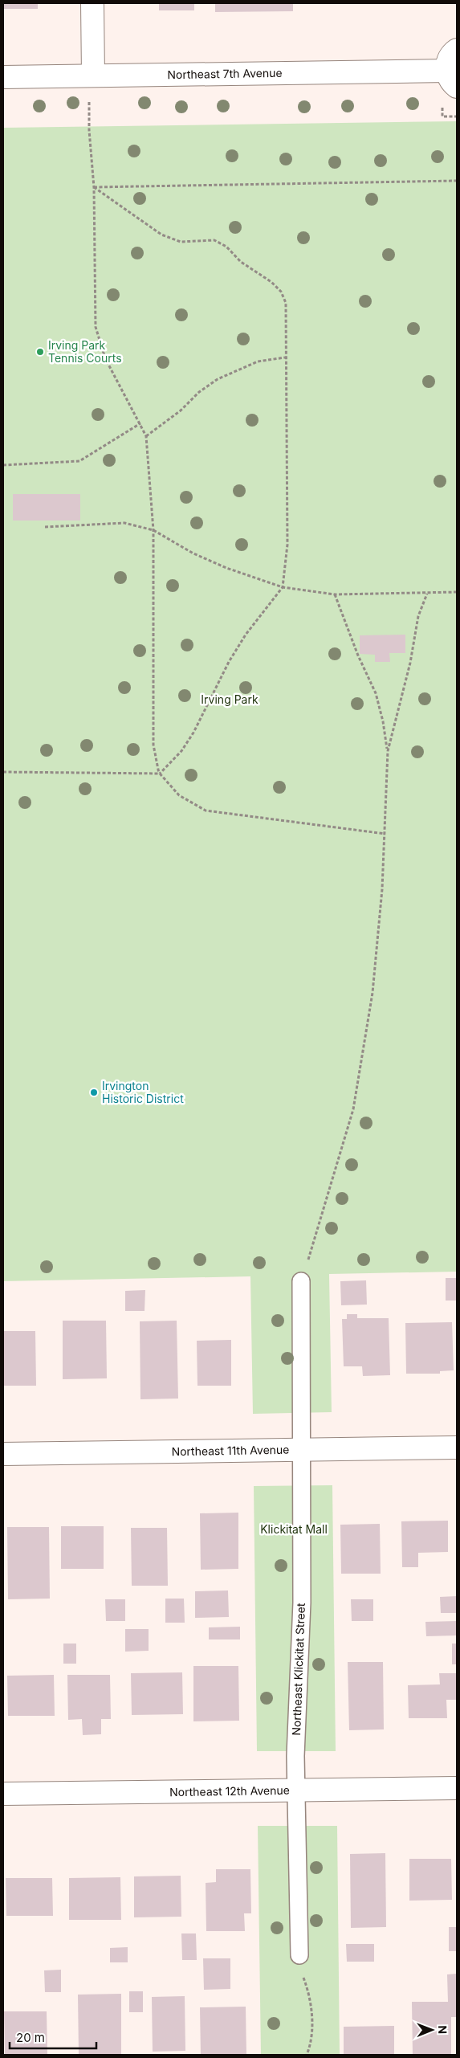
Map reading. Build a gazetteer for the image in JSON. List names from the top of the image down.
{
  "streets": {
    "street": ["Northeast 7th Avenue", "Northeast 11th Avenue", "Northeast 12th Avenue"],
    "lane": ["Northeast Klickitat Street"]
  },
  "crossings": [
    ["Northeast 11th Avenue", "Northeast Klickitat Street"],
    ["Northeast Klickitat Street", "Northeast 12th Avenue"]
  ],
  "parks": ["Irving Park", "Klickitat Mall"],
  "places": ["Irving Park Tennis Courts", "Irvington Historic District"],
  "scale_bar": "20 m",
  "north": "right"
}
